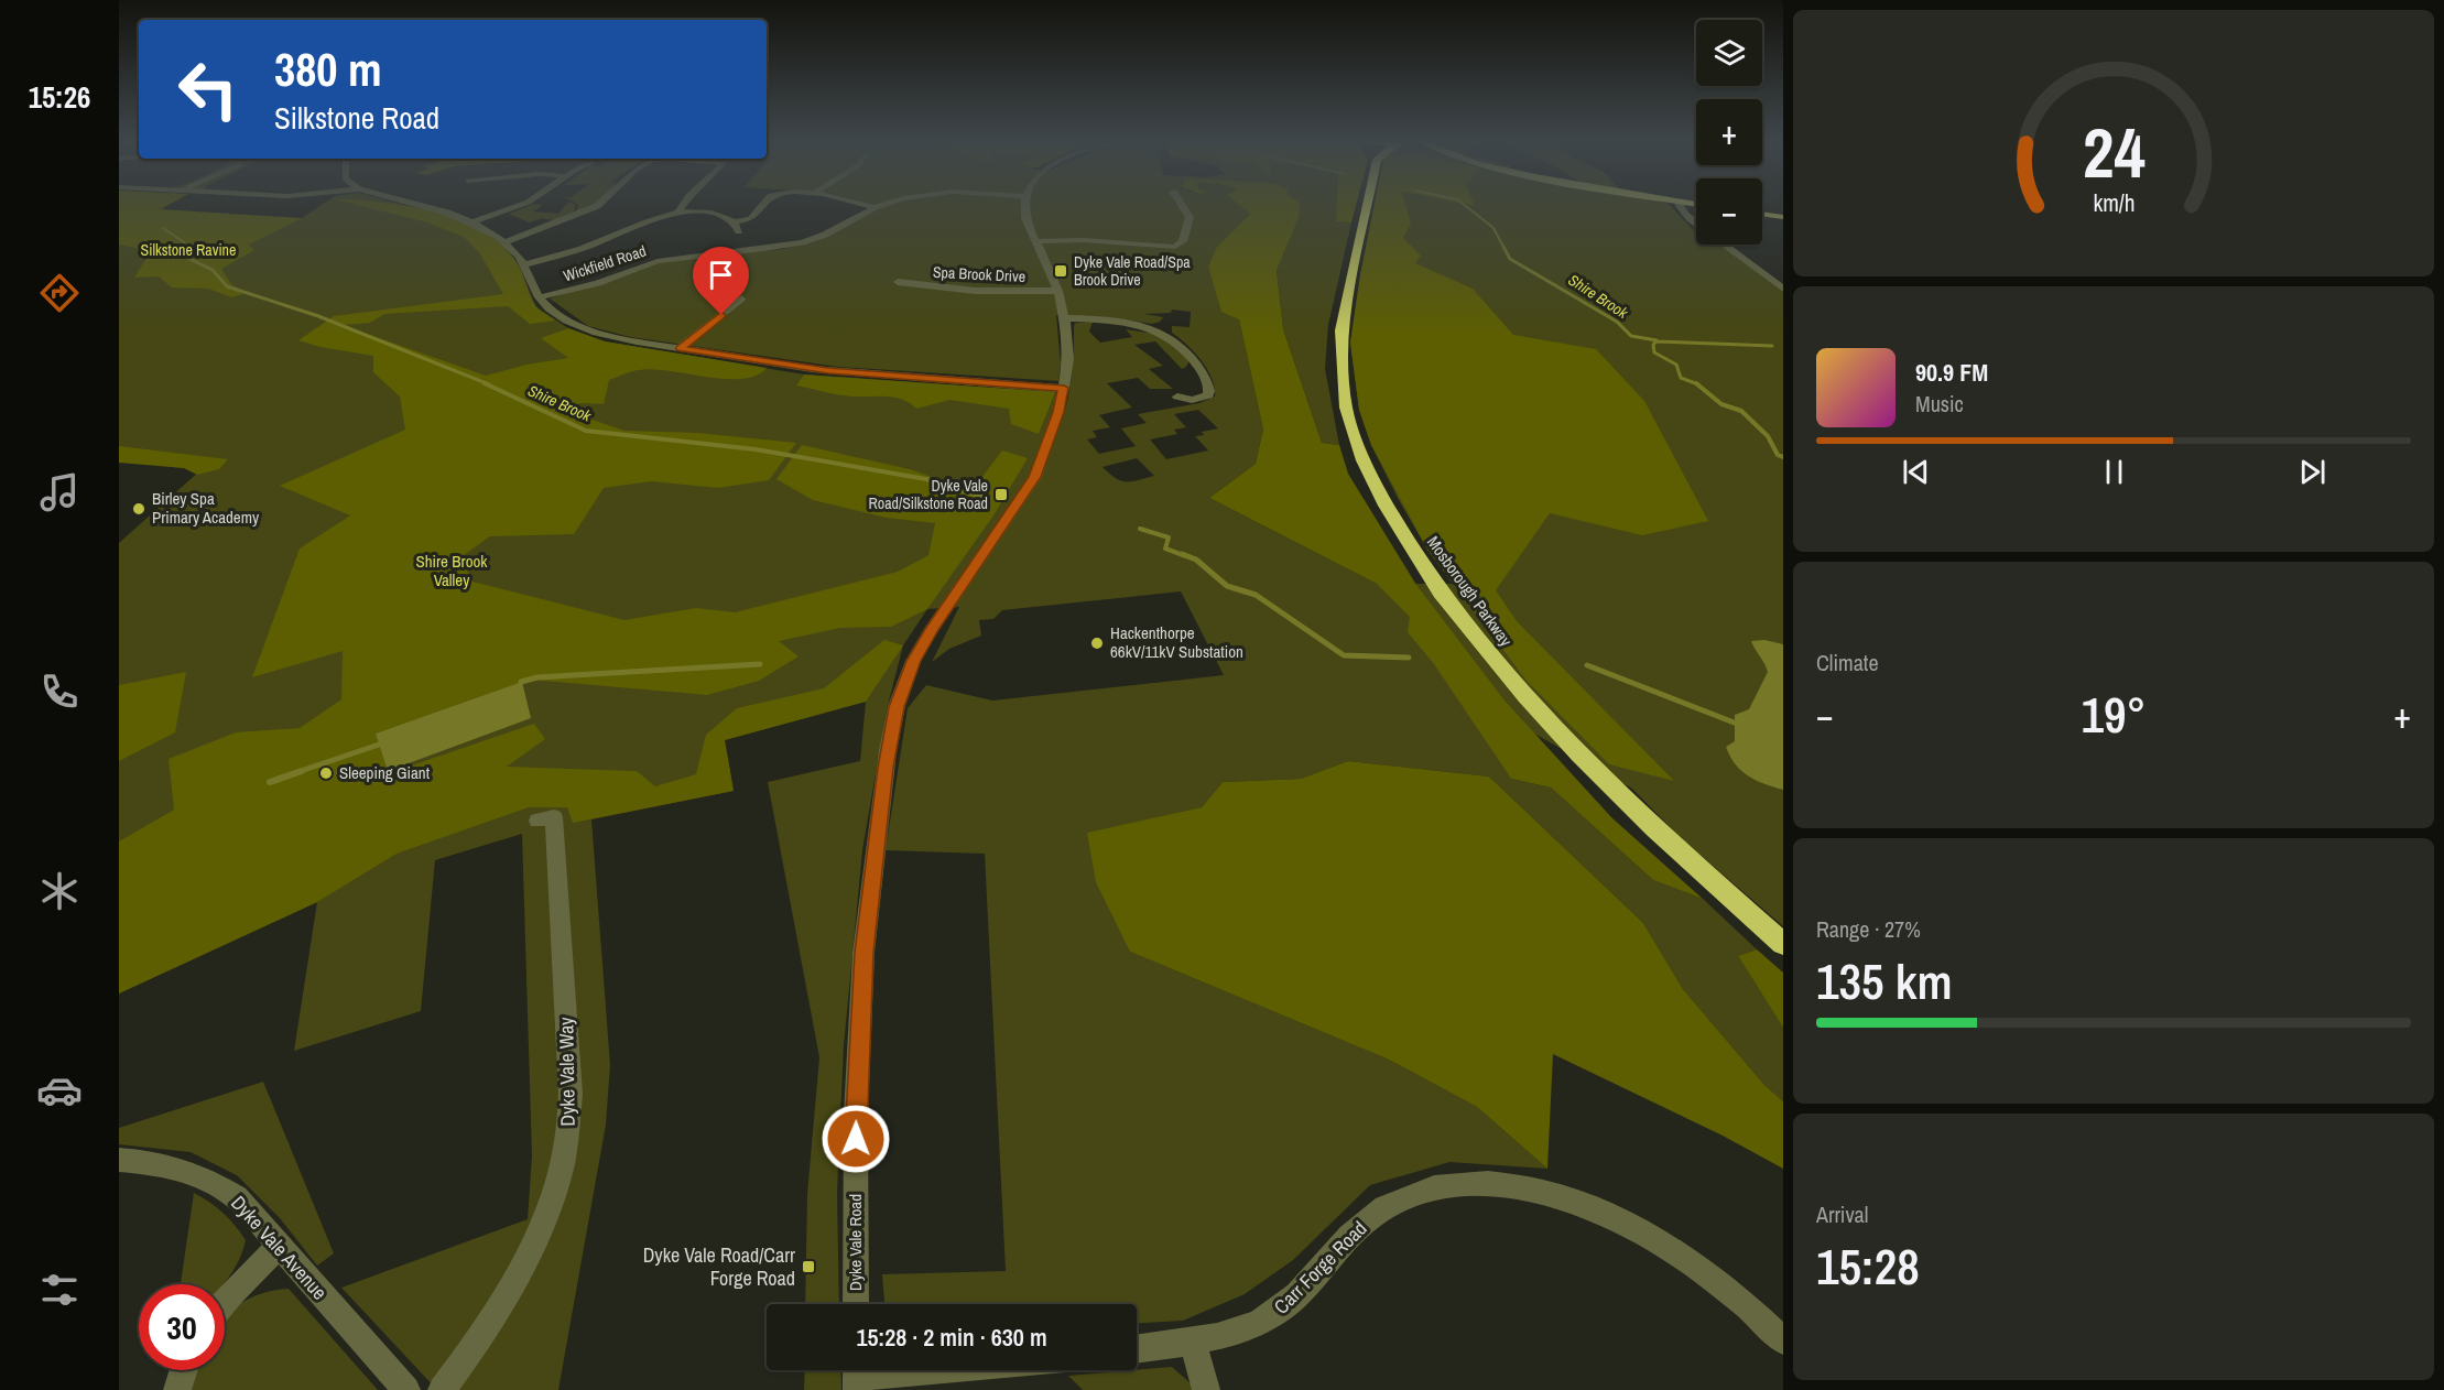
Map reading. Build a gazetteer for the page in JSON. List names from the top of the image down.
{
  "streets": {
    "highway": ["Mosborough Parkway"],
    "street": [
      "Wickfield Road",
      "Spa Brook Drive",
      "Dyke Vale Way",
      "Dyke Vale Road",
      "Dyke Vale Avenue",
      "Carr Forge Road"
    ]
  },
  "crossings": [
    ["Spa Brook Drive", "Dyke Vale Road"]
  ],
  "water": ["Shire Brook"],
  "parks": ["Silkstone Ravine", "Shire Brook Valley"],
  "places": {
    "transit": ["Dyke Vale Road/Spa Brook Drive", "Dyke Vale Road/Silkstone Road", "Dyke Vale Road/Carr Forge Road"],
    "other": ["Birley Spa Primary Academy", "Hackenthorpe 66kV/11kV Substation", "Sleeping Giant"]
  },
  "page": {
    "tabs": "15:26",
    "map_buttons": ["+", "−"],
    "turn": ["380 m", "Silkstone Road"],
    "song": ["90.9 FM", "Music"],
    "tile": [
      "Climate",
      ["Range · 27%", "135 km"],
      ["Arrival", "15:28"]
    ],
    "heat": ["−", "19°", "+"],
    "limit": "30",
    "trip": "15:28 · 2 min · 630 m",
    "gauge": ["24", "km/h"]
  }
}
